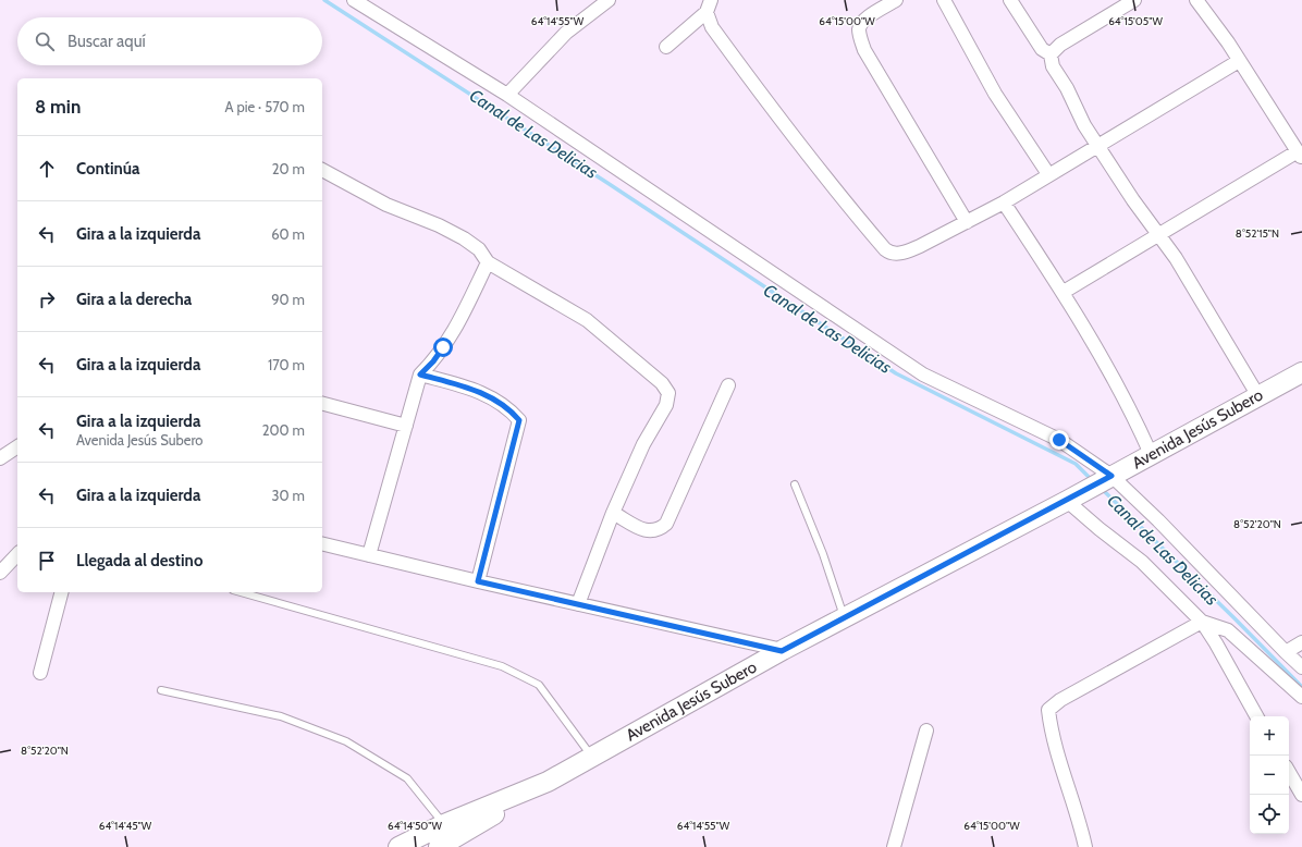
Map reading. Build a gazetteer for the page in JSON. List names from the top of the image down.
{
  "streets": {
    "main road": ["Avenida Jesús Subero"]
  },
  "water": ["Canal de Las Delicias"],
  "page": {
    "search": "Buscar aquí",
    "heading": ["8 min", "A pie · 570 m"],
    "list": [
      ["Continúa", "20 m"],
      ["Gira a la izquierda", "60 m"],
      ["Gira a la derecha", "90 m"],
      ["Gira a la izquierda", "170 m"],
      ["Gira a la izquierda", "Avenida Jesús Subero", "200 m"],
      ["Gira a la izquierda", "30 m"],
      "Llegada al destino"
    ],
    "map_buttons": ["+", "−"]
  },
  "coordinates": [
    "64°14'55\"W",
    "64°15'00\"W",
    "64°15'05\"W",
    "8°52'15\"N",
    "8°52'20\"N",
    "64°14'45\"W",
    "64°14'50\"W"
  ]
}
